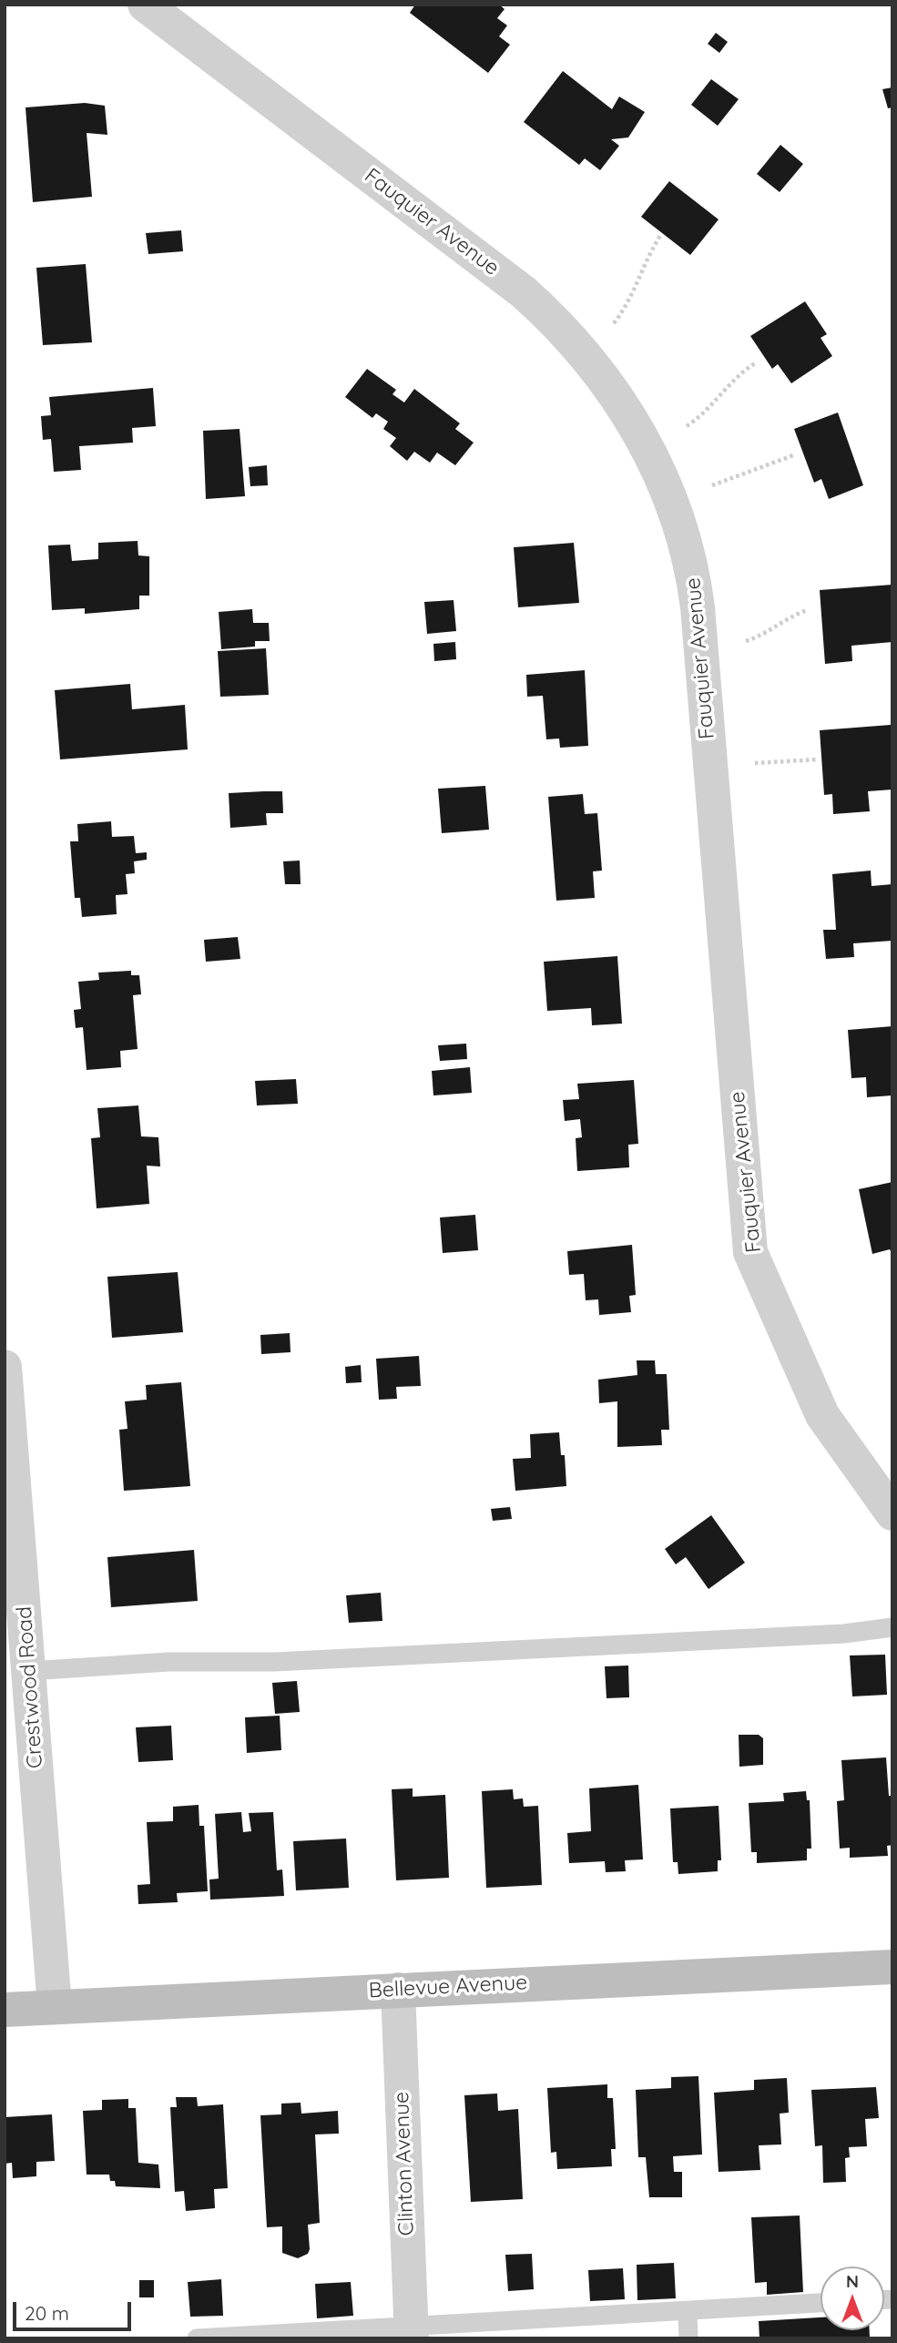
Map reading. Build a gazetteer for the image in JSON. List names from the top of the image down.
{
  "streets": {
    "street": [
      "Fauquier Avenue",
      "Crestwood Road",
      "Bellevue Avenue",
      "Clinton Avenue"
    ]
  },
  "crossings": [
    ["Crestwood Road", "Bellevue Avenue"],
    ["Bellevue Avenue", "Clinton Avenue"]
  ],
  "scale_bar": "20 m",
  "north": "top"
}
